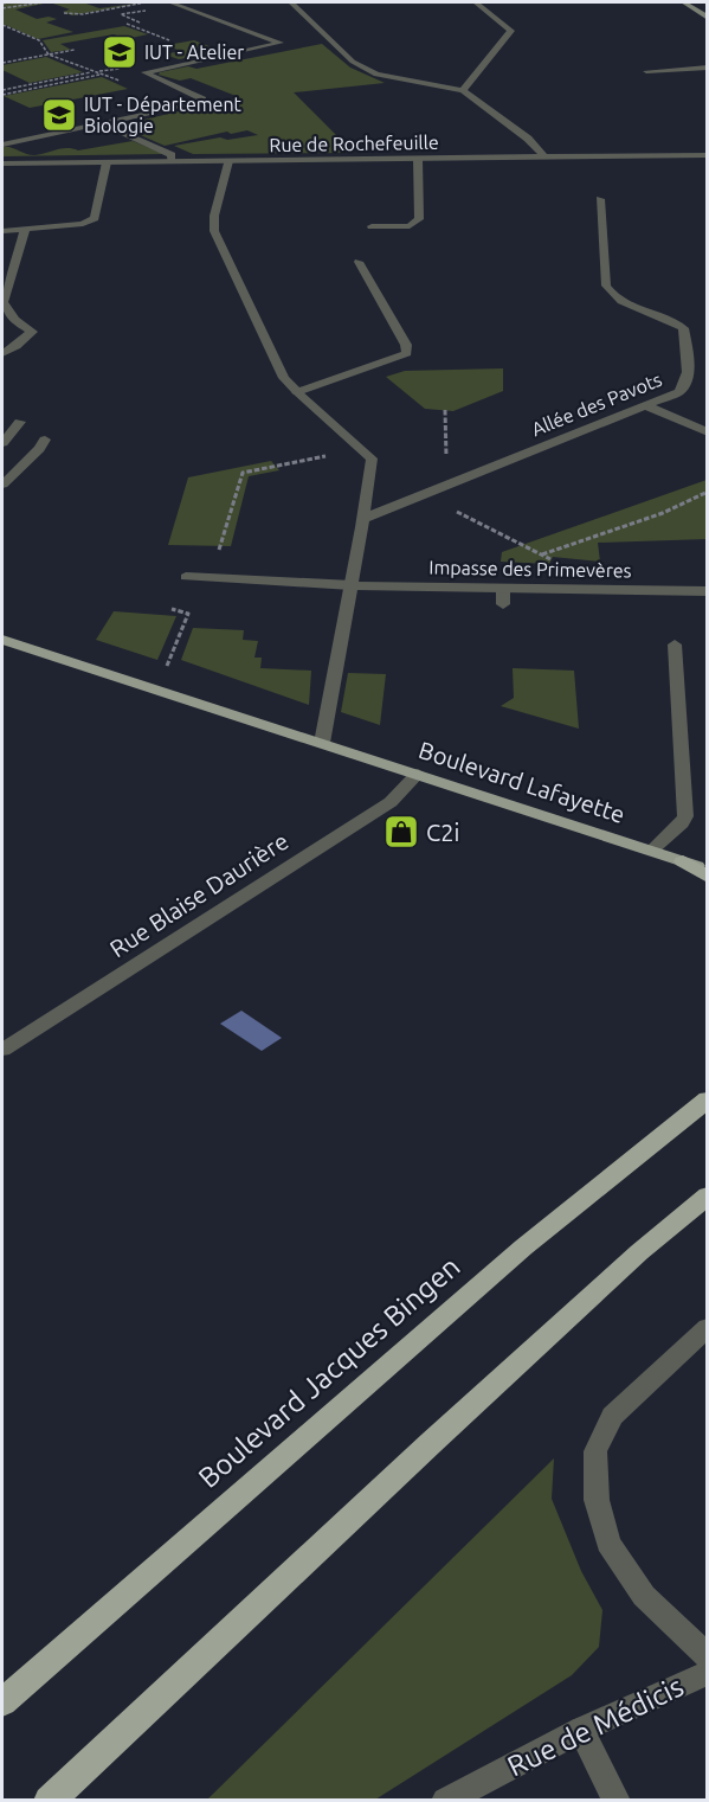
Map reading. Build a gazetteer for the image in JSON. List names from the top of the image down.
{
  "streets": {
    "highway": ["Boulevard Jacques Bingen"],
    "main road": ["Boulevard Lafayette"],
    "street": [
      "Rue de Rochefeuille",
      "Allée des Pavots",
      "Impasse des Primevères",
      "Rue Blaise Daurière",
      "Rue de Médicis"
    ]
  },
  "crossings": [
    ["Boulevard Lafayette", "Rue Blaise Daurière"]
  ],
  "places": {
    "school or university": ["IUT - Atelier", "IUT - Département Biologie"],
    "shop": ["C2i"]
  }
}
